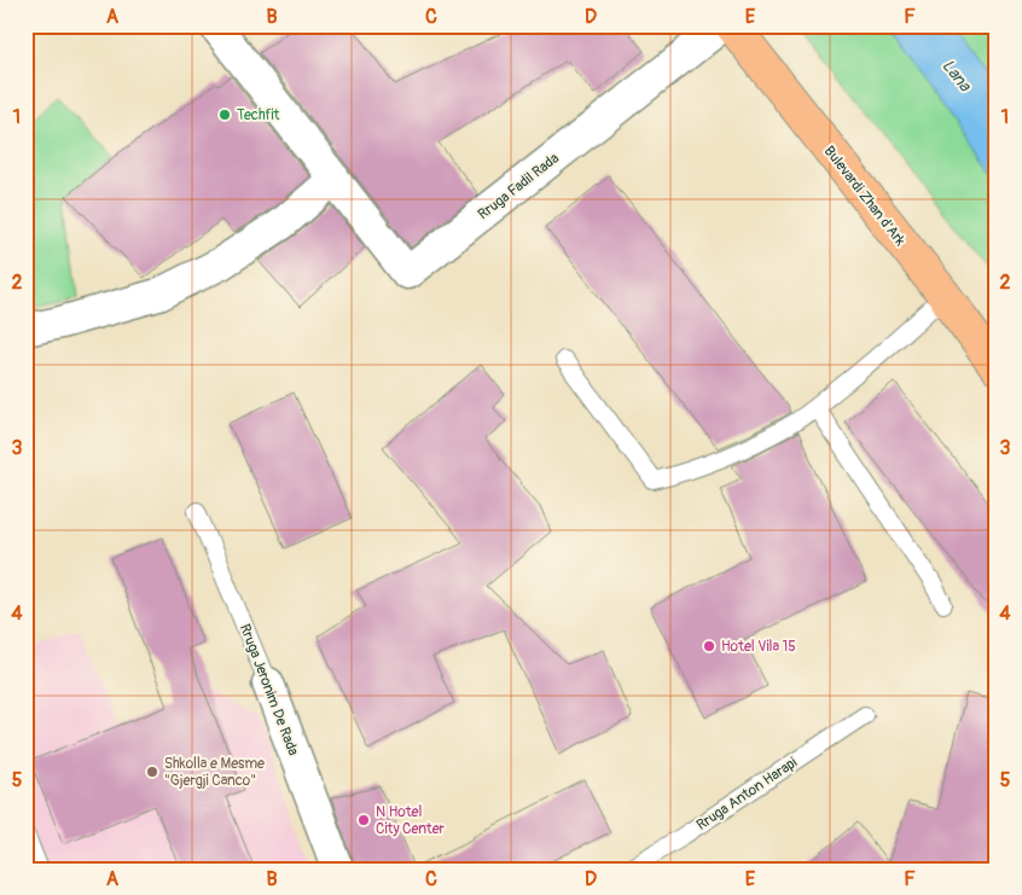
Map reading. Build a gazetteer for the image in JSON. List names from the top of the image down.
{
  "streets": {
    "main road": ["Bulevardi Zhan d'Ark"],
    "street": ["Rruga Fadil Rada", "Rruga Jeronim De Rada"],
    "lane": ["Rruga Anton Harapi"]
  },
  "water": ["Lana"],
  "places": [
    "Techfit",
    "Hotel Vila 15",
    "Shkolla e Mesme \"Gjergji Canco\"",
    "N Hotel City Center"
  ],
  "grid": {
    "columns": [
      "A",
      "B",
      "C",
      "D",
      "E",
      "F"
    ],
    "rows": [
      "1",
      "2",
      "3",
      "4",
      "5"
    ]
  }
}
